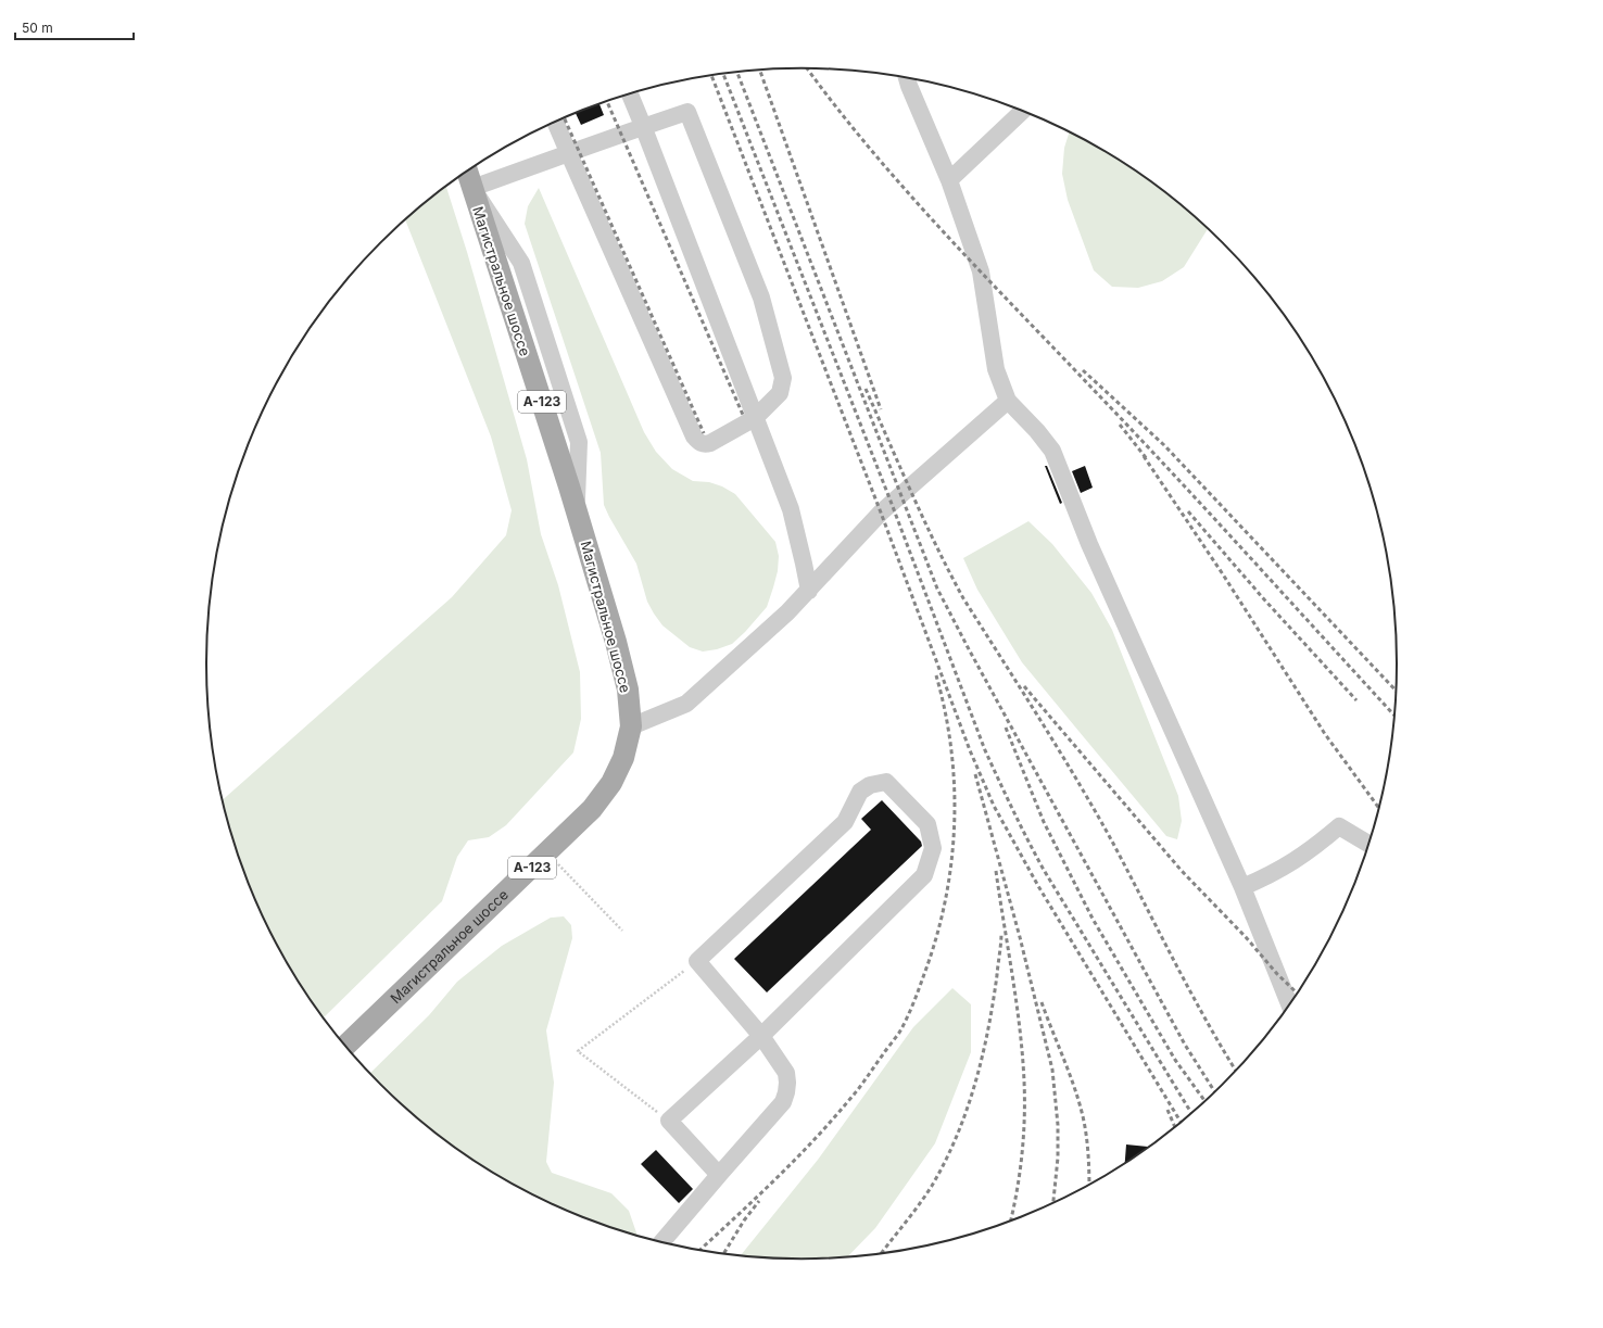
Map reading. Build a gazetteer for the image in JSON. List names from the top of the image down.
{
  "streets": {
    "main road": ["Магистральное шоссе", "А-123"]
  },
  "scale_bar": "50 m"
}
